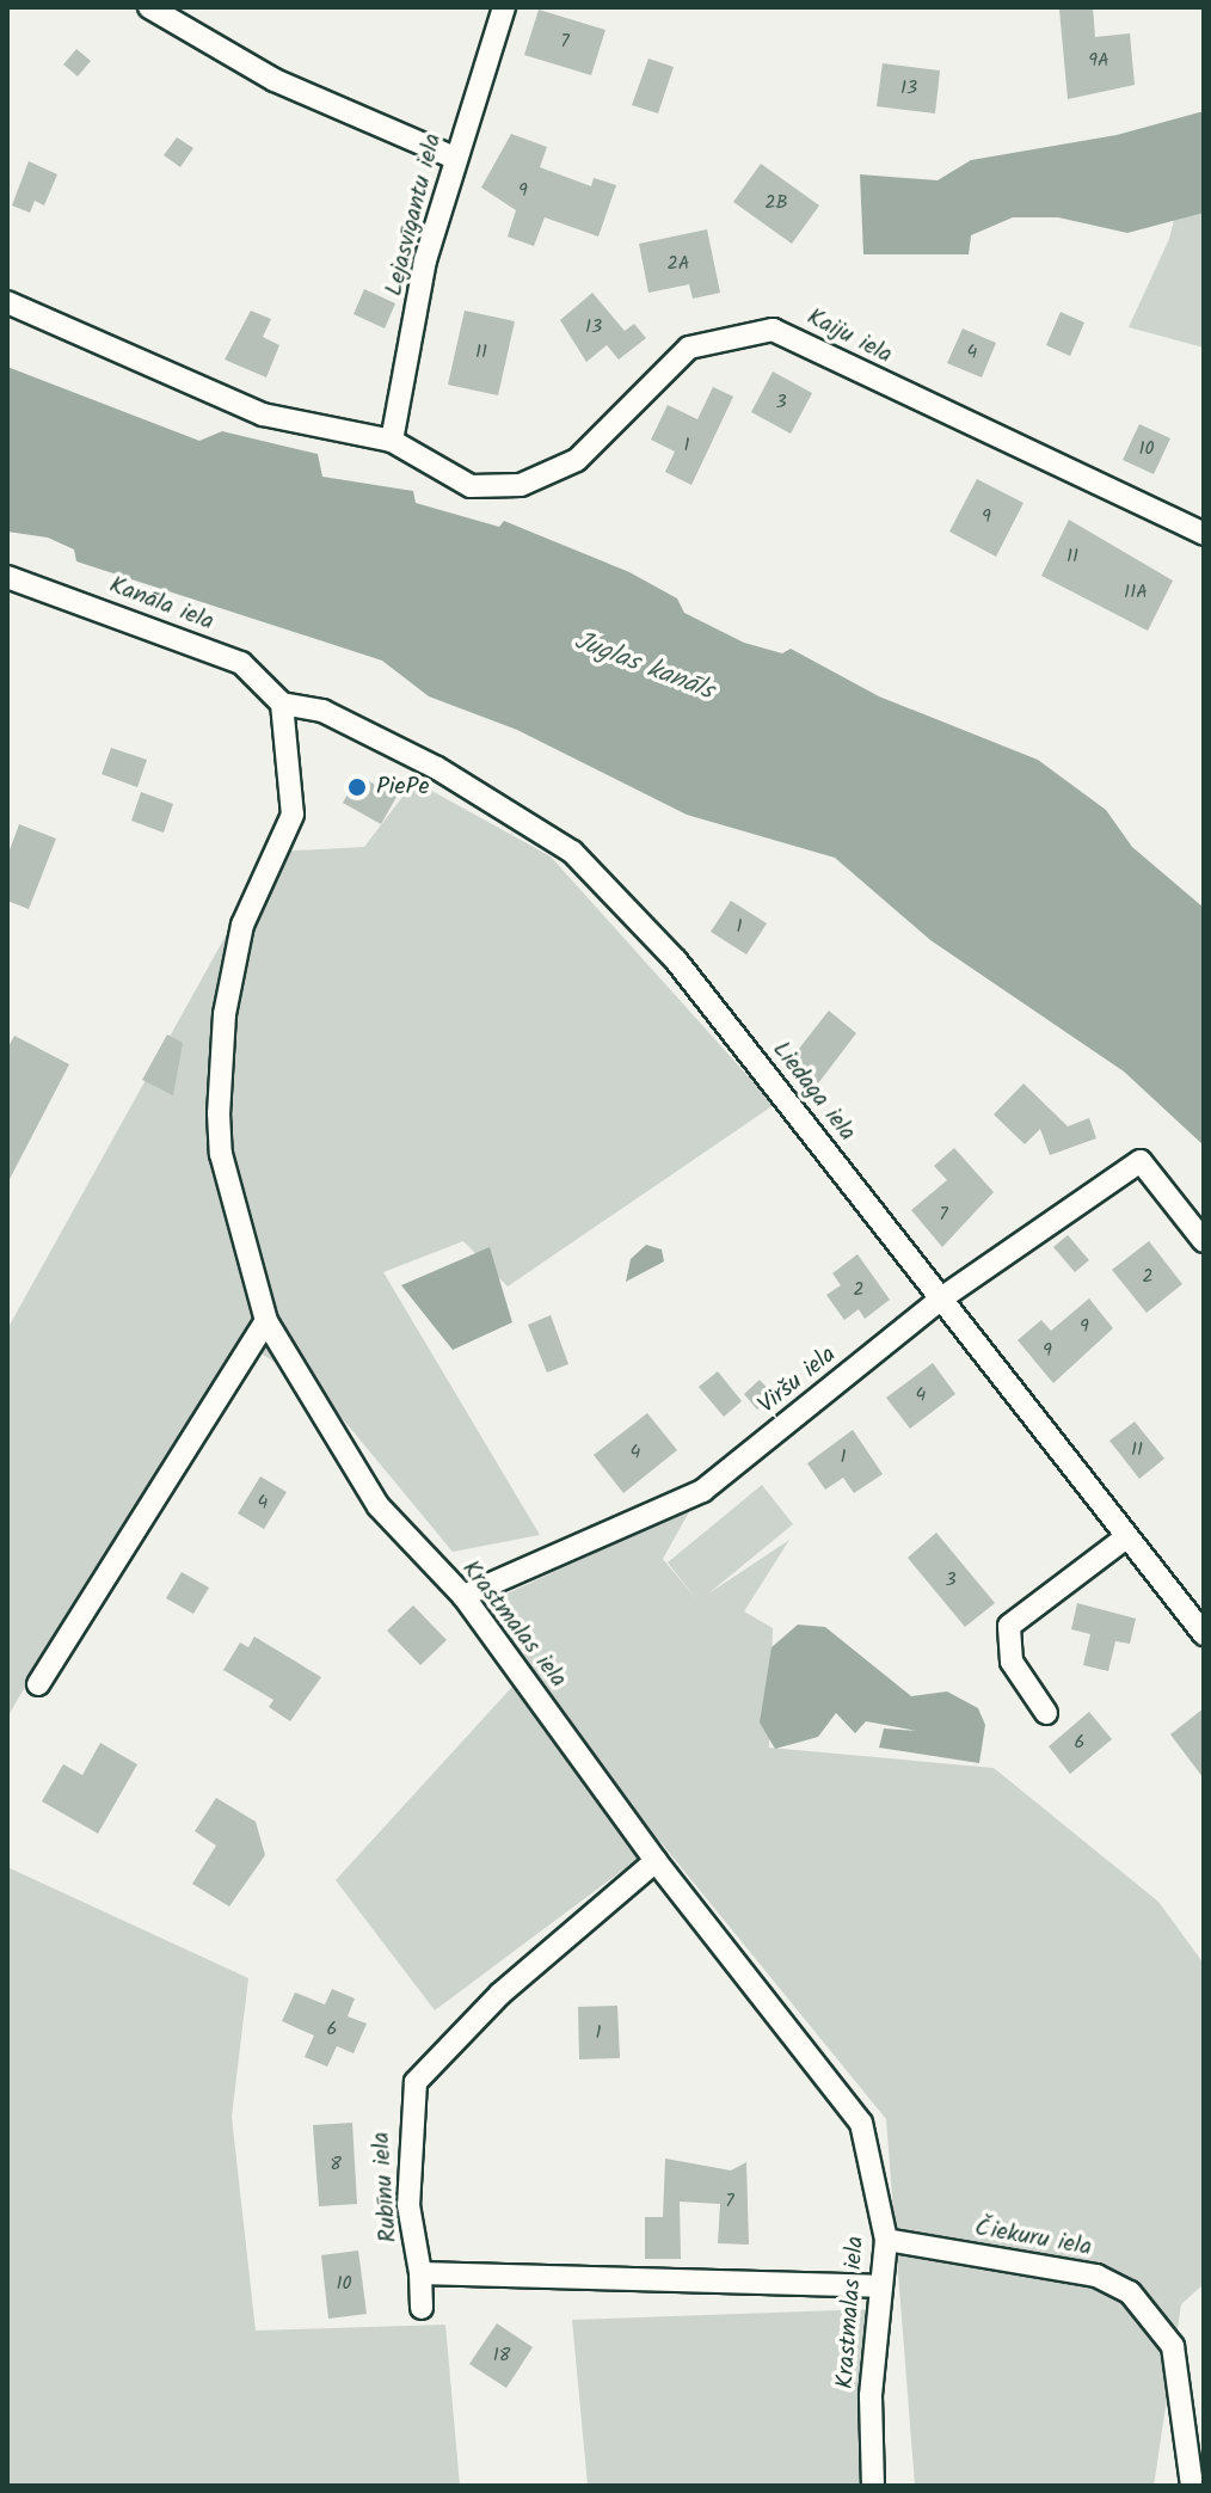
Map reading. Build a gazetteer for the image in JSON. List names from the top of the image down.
{
  "streets": {
    "street": [
      "Lejasvīgantu iela",
      "Kaiju iela",
      "Kanāla iela",
      "Liedaga iela",
      "Viršu iela",
      "Krastmalas iela",
      "Rubīnu iela",
      "Čiekuru iela"
    ]
  },
  "crossings": [
    ["Lejasvīgantu iela", "Kaiju iela"],
    ["Kanāla iela", "Liedaga iela"],
    ["Kanāla iela", "Krastmalas iela"],
    ["Liedaga iela", "Viršu iela"],
    ["Liedaga iela", "Krastmalas iela"],
    ["Viršu iela", "Krastmalas iela"],
    ["Krastmalas iela", "Rubīnu iela"],
    ["Krastmalas iela", "Čiekuru iela"]
  ],
  "water": ["Juglas kanāls"],
  "places": ["PiePe"],
  "house_numbers": [
    "7",
    "9A",
    "13",
    "9",
    "2B",
    "2A",
    "13",
    "11",
    "4",
    "3",
    "1",
    "10",
    "9",
    "11",
    "11A",
    "1",
    "7",
    "2",
    "2",
    "9",
    "9",
    "4",
    "11",
    "4",
    "1",
    "4",
    "3",
    "6",
    "6",
    "1",
    "8",
    "7",
    "10",
    "18"
  ]
}
